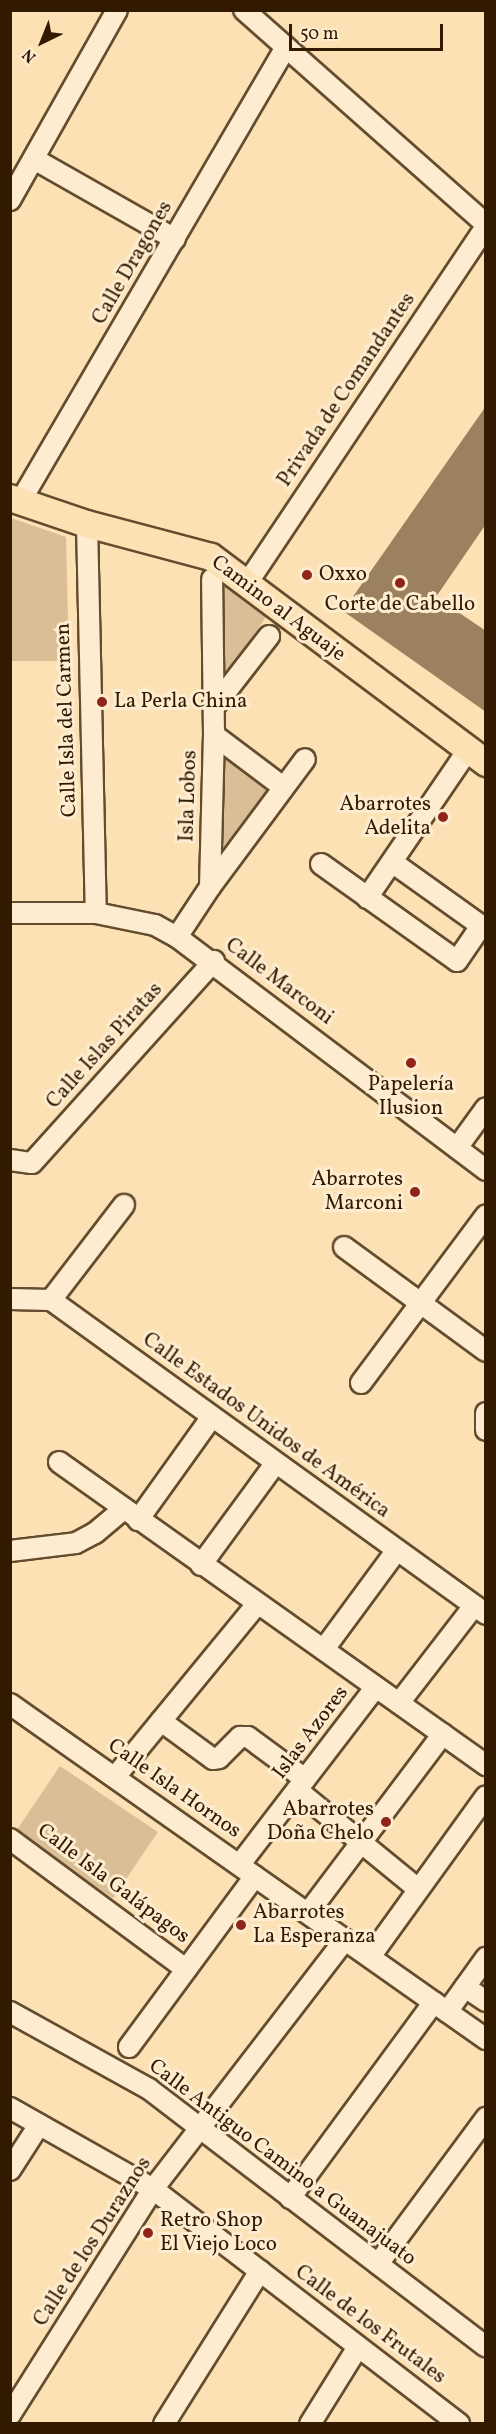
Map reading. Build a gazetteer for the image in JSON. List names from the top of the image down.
{
  "streets": {
    "main road": ["Camino al Aguaje"],
    "street": [
      "Calle Dragones",
      "Privada de Comandantes",
      "Calle Isla del Carmen",
      "Isla Lobos",
      "Calle Marconi",
      "Calle Islas Piratas",
      "Calle Estados Unidos de América",
      "Islas Azores",
      "Calle Isla Hornos",
      "Calle Isla Galápagos",
      "Calle Antiguo Camino a Guanajuato",
      "Calle de los Duraznos",
      "Calle de los Frutales"
    ]
  },
  "crossings": [
    ["Calle Dragones", "Camino al Aguaje"],
    ["Privada de Comandantes", "Camino al Aguaje"],
    ["Camino al Aguaje", "Calle Isla del Carmen"],
    ["Calle Isla del Carmen", "Calle Marconi"],
    ["Calle Marconi", "Calle Islas Piratas"],
    ["Islas Azores", "Calle Isla Hornos"],
    ["Islas Azores", "Calle Isla Galápagos"],
    ["Calle Isla Hornos", "Calle de los Duraznos"],
    ["Calle Antiguo Camino a Guanajuato", "Calle de los Duraznos"],
    ["Calle de los Duraznos", "Calle de los Frutales"]
  ],
  "places": [
    "Oxxo",
    "Corte de Cabello",
    "La Perla China",
    "Abarrotes Adelita",
    "Papelería Ilusion",
    "Abarrotes Marconi",
    "Abarrotes Doña Chelo",
    "Abarrotes La Esperanza",
    "Retro Shop El Viejo Loco"
  ],
  "scale_bar": "50 m",
  "north": "bottom left"
}
